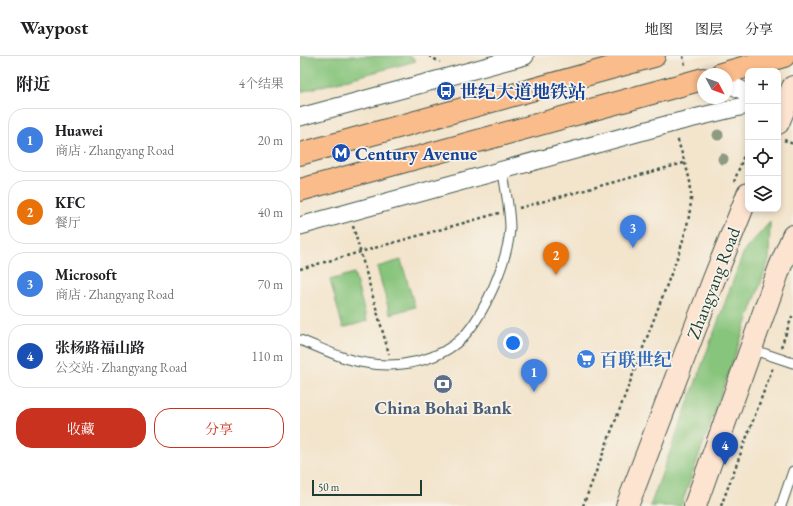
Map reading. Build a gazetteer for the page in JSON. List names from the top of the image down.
{
  "streets": {
    "main road": ["Zhangyang Road"]
  },
  "places": {
    "bus stop": ["世纪大道地铁站"],
    "metro station": ["Century Avenue"],
    "supermarket": ["百联世纪"],
    "bank": ["China Bohai Bank"]
  },
  "scale_bar": "50 m",
  "north": "bottom right",
  "page": {
    "header": "Waypost",
    "nav": ["地图", "图层", "分享"],
    "heading": ["附近", "4个结果"],
    "map_buttons": ["+", "−"],
    "list": [
      {
        "mark": "1",
        "name": "Huawei",
        "note": "商店 · Zhangyang Road",
        "value": "20 m"
      },
      {
        "mark": "2",
        "name": "KFC",
        "note": "餐厅",
        "value": "40 m"
      },
      {
        "mark": "3",
        "name": "Microsoft",
        "note": "商店 · Zhangyang Road",
        "value": "70 m"
      },
      {
        "mark": "4",
        "name": "张杨路福山路",
        "note": "公交站 · Zhangyang Road",
        "value": "110 m"
      }
    ],
    "pins": [
      "3",
      "2",
      "1",
      "4"
    ],
    "buttons": ["收藏", "分享"],
    "scale": "50 m"
  }
}
